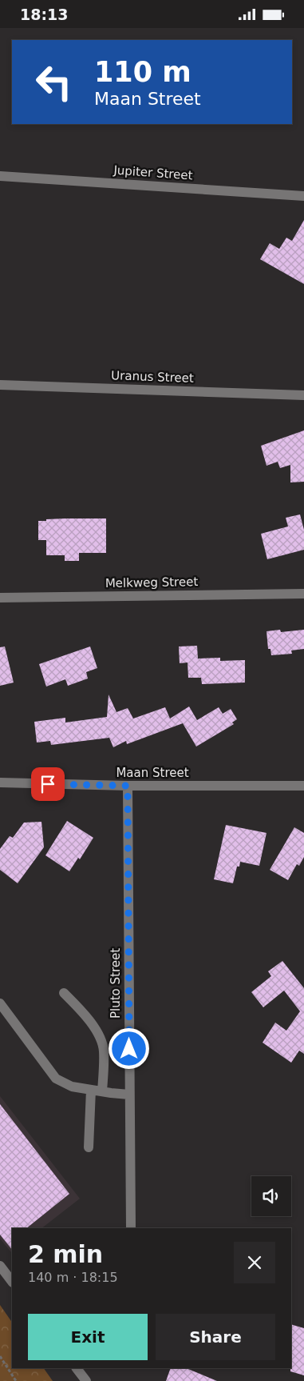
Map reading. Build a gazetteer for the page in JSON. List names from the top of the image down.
{
  "streets": {
    "street": [
      "Jupiter Street",
      "Uranus Street",
      "Melkweg Street",
      "Maan Street",
      "Pluto Street"
    ]
  },
  "crossings": [
    ["Maan Street", "Pluto Street"]
  ],
  "page": {
    "status": "18:13",
    "turn": ["110 m", "Maan Street"],
    "heading": ["2 min", "140 m · 18:15"],
    "buttons": ["Exit", "Share"]
  }
}
